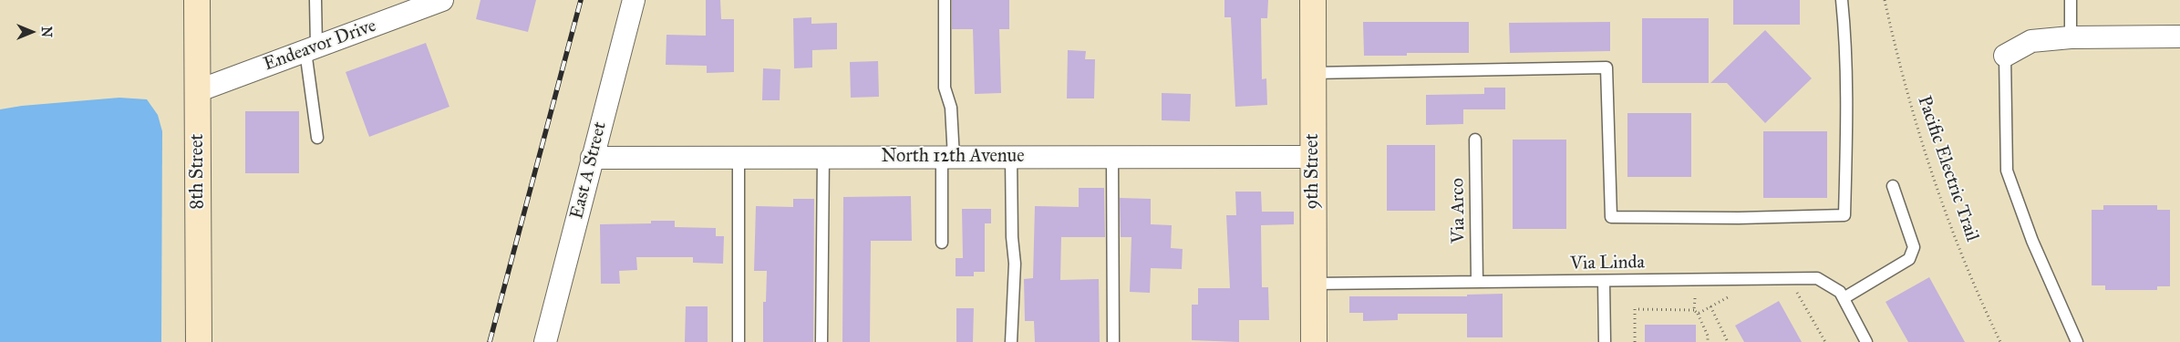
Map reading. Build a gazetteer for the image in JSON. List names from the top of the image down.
{
  "streets": {
    "street": [
      "Endeavor Drive",
      "North 12th Avenue",
      "East A Street",
      "8th Street",
      "9th Street"
    ],
    "lane": ["Via Arco", "Via Linda"],
    "path": ["Pacific Electric Trail"]
  },
  "crossings": [
    ["Endeavor Drive", "8th Street"],
    ["North 12th Avenue", "East A Street"],
    ["North 12th Avenue", "9th Street"],
    ["9th Street", "Via Linda"],
    ["Via Arco", "Via Linda"]
  ],
  "north": "right"
}
